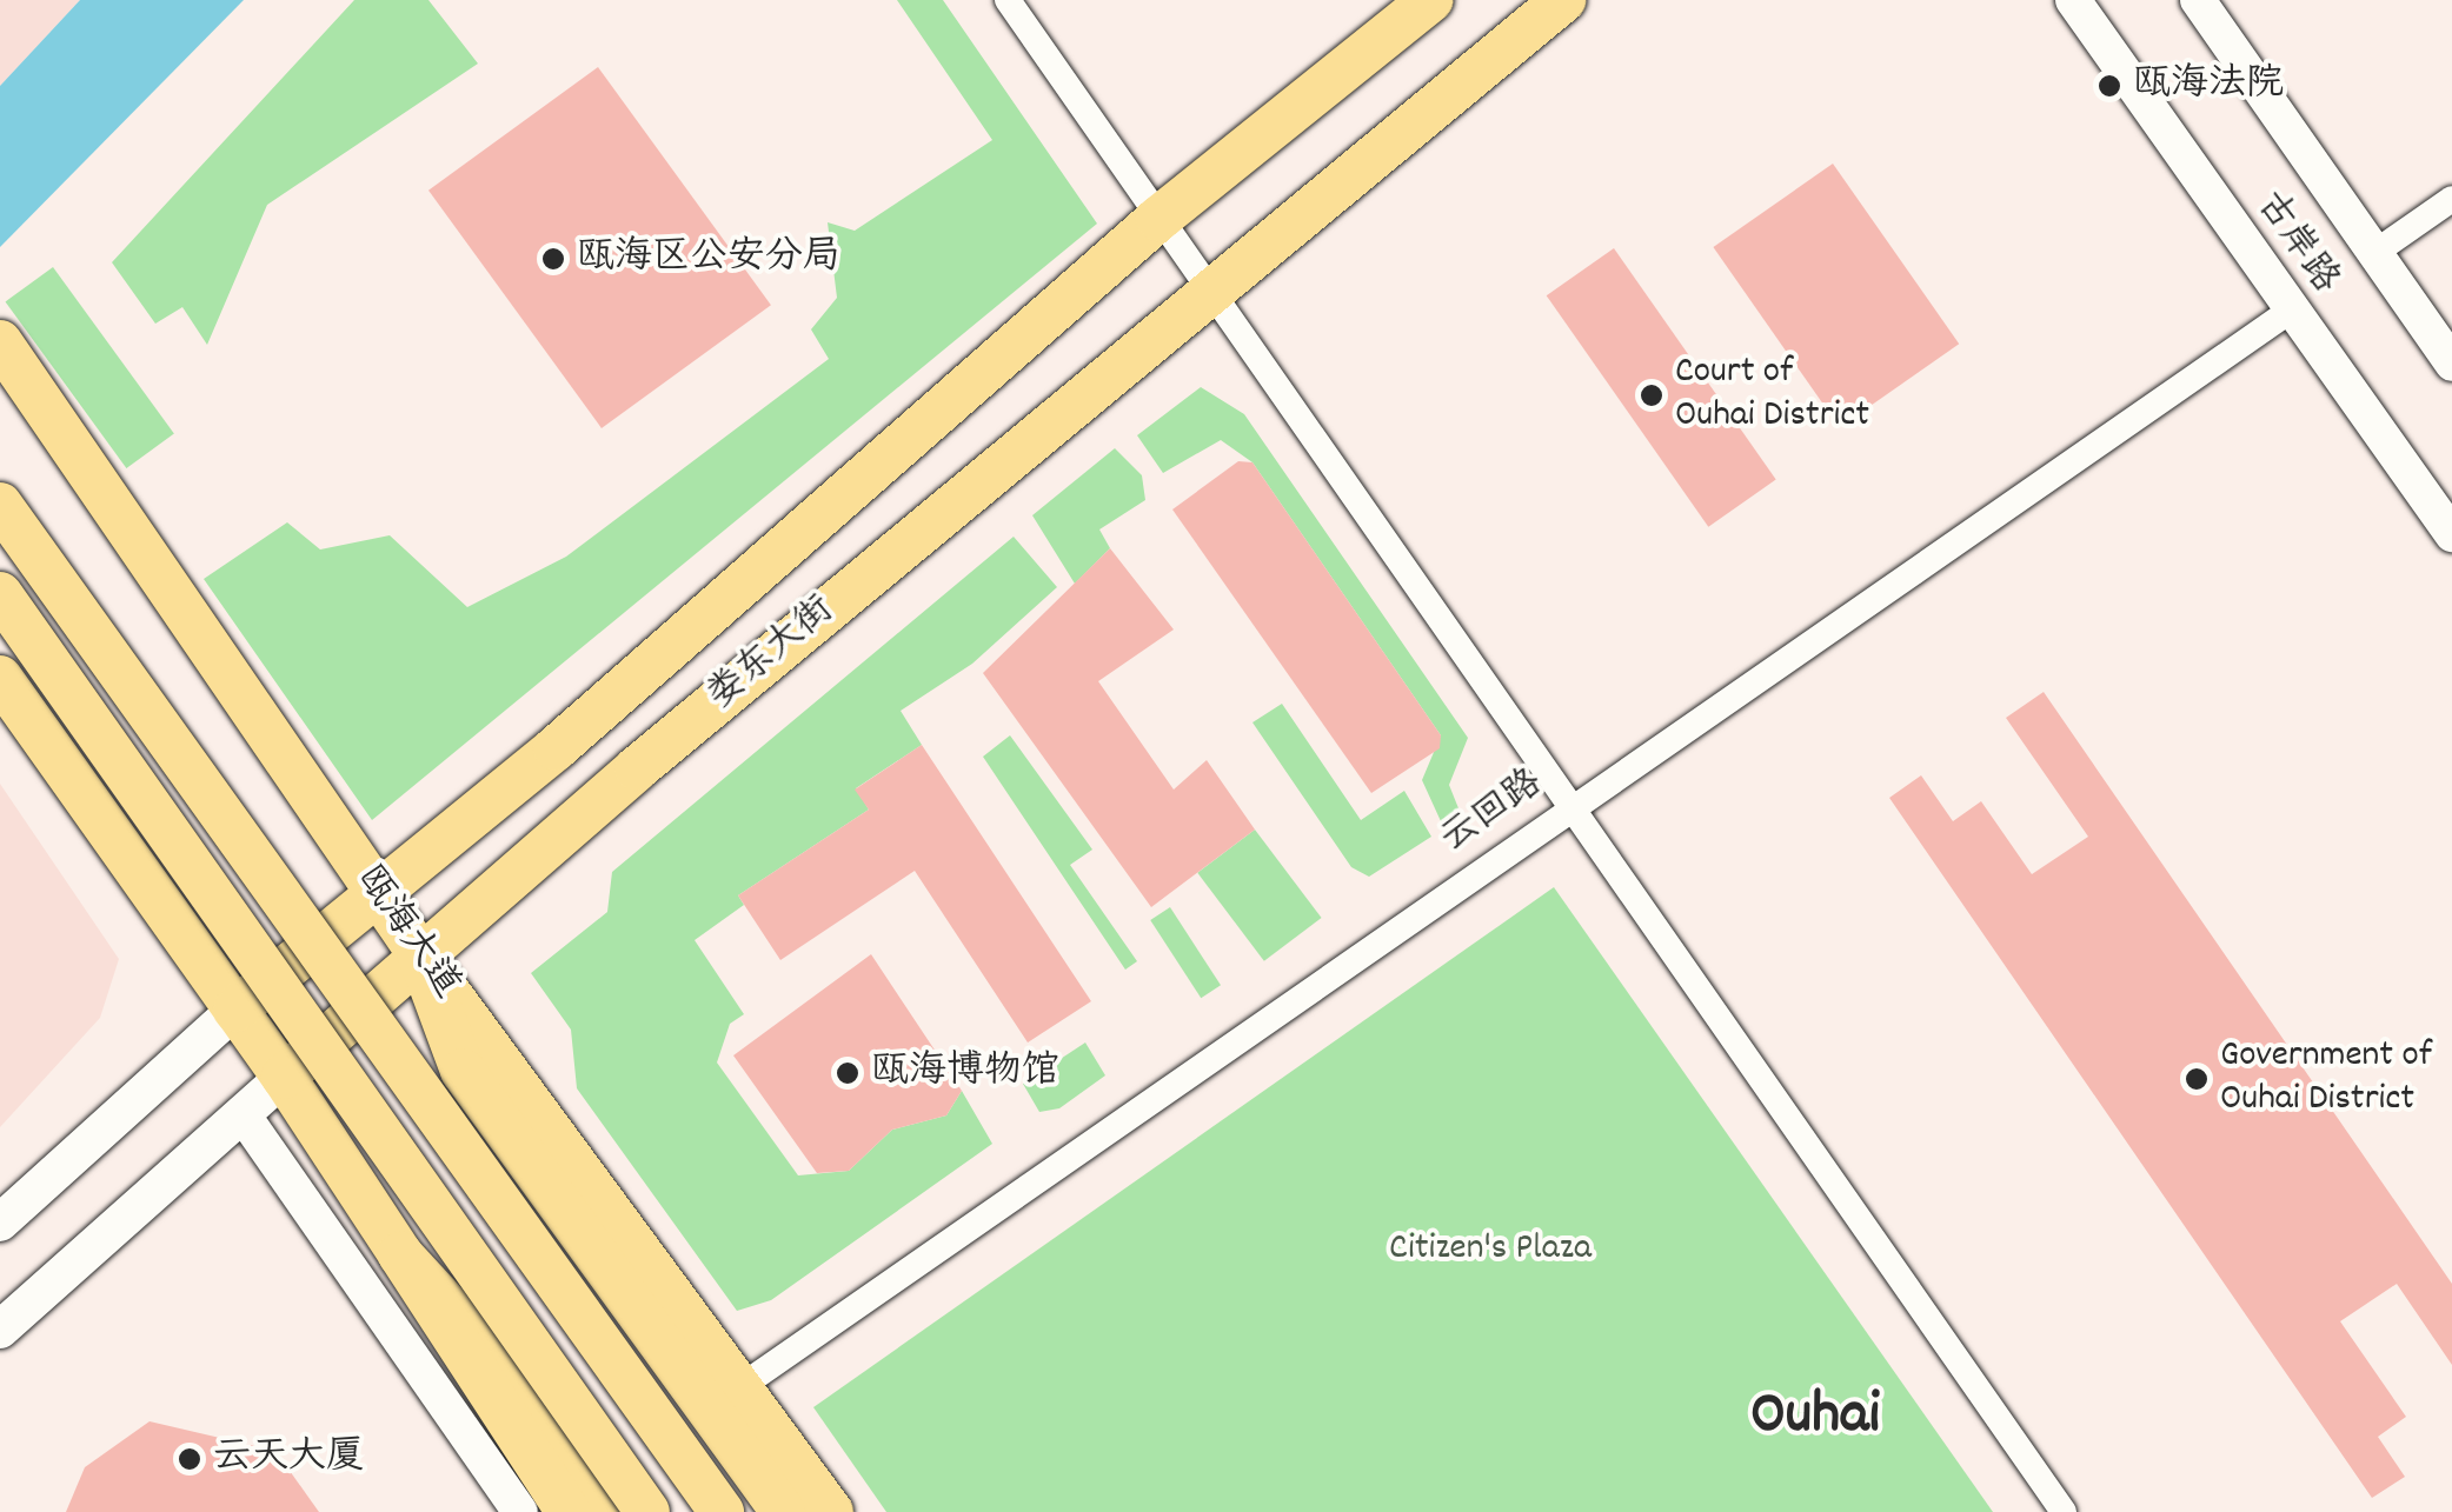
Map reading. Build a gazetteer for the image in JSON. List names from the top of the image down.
{
  "streets": {
    "main road": ["娄东大街", "瓯海大道"],
    "street": ["古岸路", "云回路"]
  },
  "crossings": [
    ["古岸路", "云回路"],
    ["娄东大街", "瓯海大道"],
    ["云回路", "瓯海大道"]
  ],
  "districts": ["Ouhai"],
  "parks": ["Citizen's Plaza"],
  "places": [
    "瓯海法院",
    "瓯海区公安分局",
    "Court of Ouhai District",
    "瓯海博物馆",
    "Government of Ouhai District",
    "云天大厦"
  ]
}
